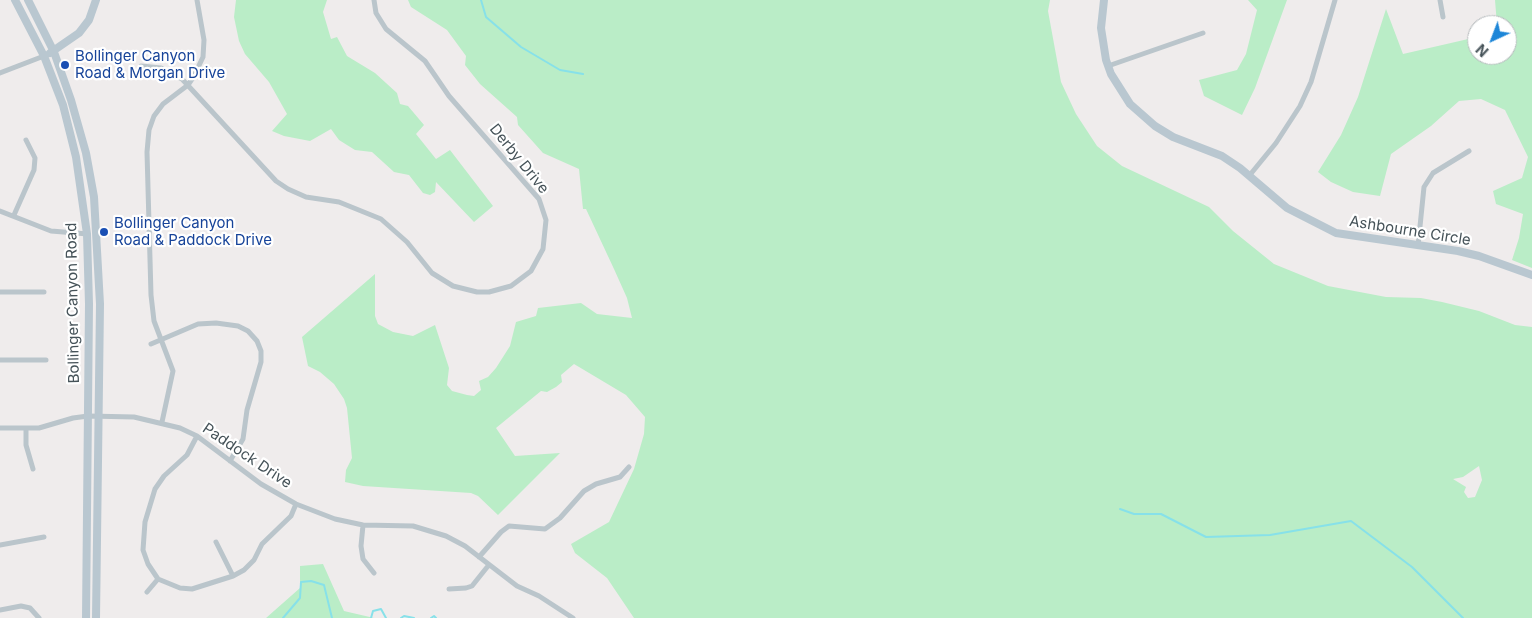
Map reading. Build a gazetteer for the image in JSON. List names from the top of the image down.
{
  "streets": {
    "main road": ["Ashbourne Circle", "Bollinger Canyon Road"],
    "street": ["Derby Drive", "Paddock Drive"]
  },
  "crossings": [
    ["Bollinger Canyon Road", "Paddock Drive"]
  ],
  "places": ["Bollinger Canyon Road & Morgan Drive", "Bollinger Canyon Road & Paddock Drive"],
  "north": "bottom left"
}
